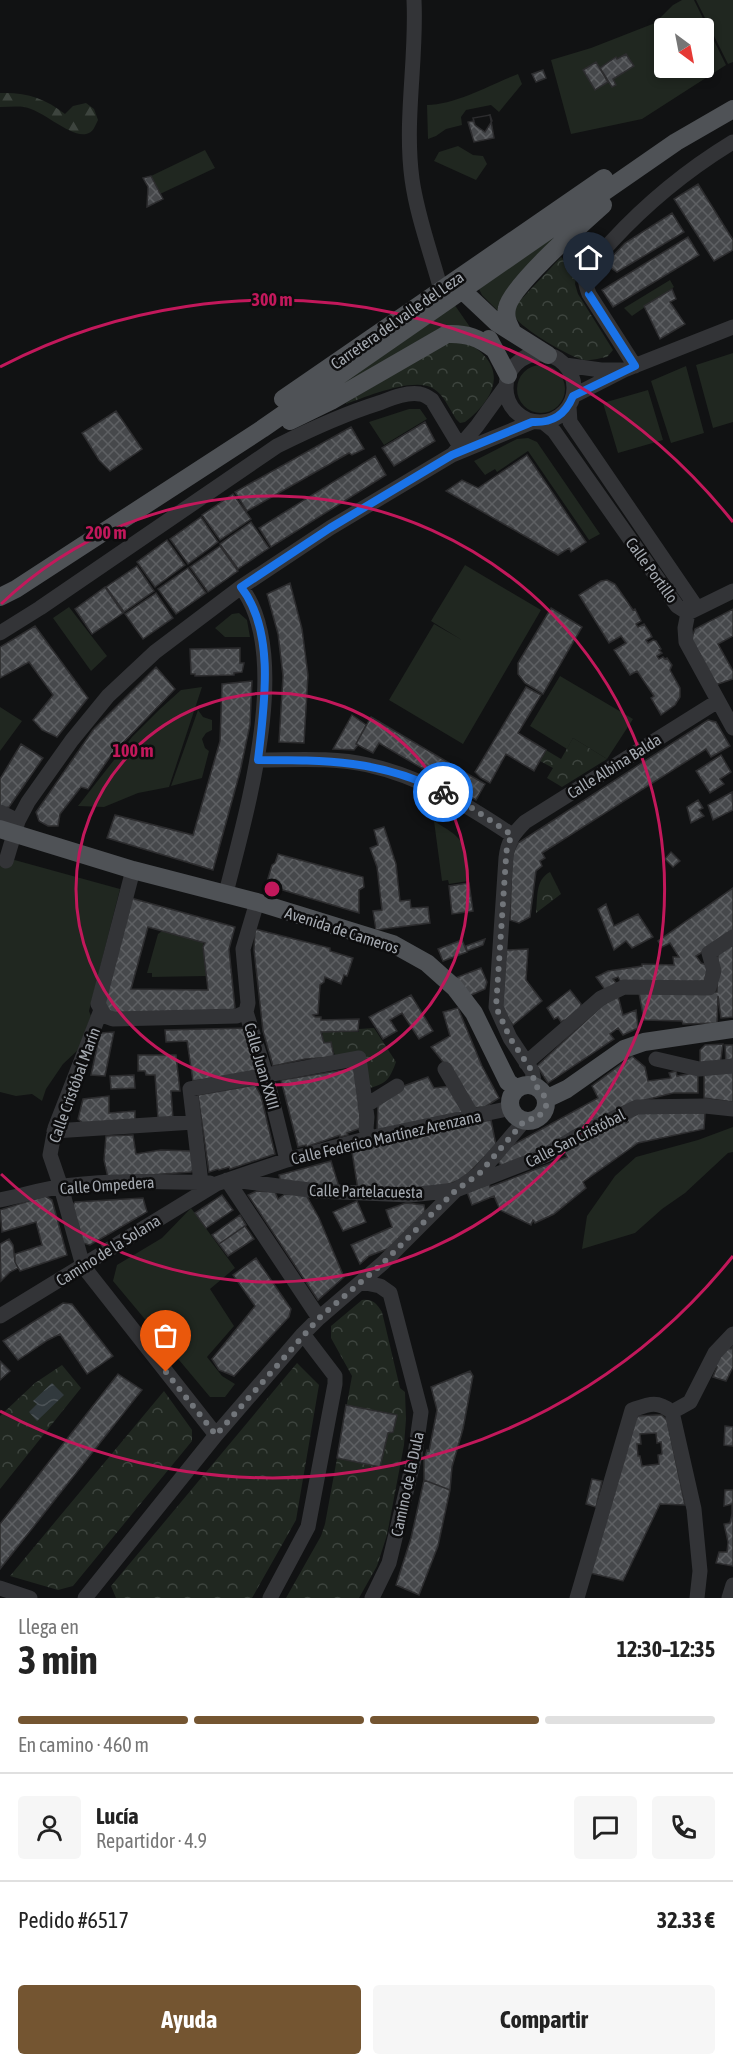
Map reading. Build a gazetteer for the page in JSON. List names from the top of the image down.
{
  "streets": {
    "main road": ["Carretera del valle del Leza", "Avenida de Cameros"],
    "street": [
      "Calle Portillo",
      "Calle Albina Balda",
      "Calle Juan XXIII",
      "Calle Cristóbal Marín",
      "Calle Federico Martínez Arenzana",
      "Calle San Cristóbal",
      "Calle Ompedera",
      "Calle Partelacuesta",
      "Camino de la Solana",
      "Camino de la Dula"
    ]
  },
  "crossings": [
    ["Calle Portillo", "Calle Albina Balda"],
    ["Avenida de Cameros", "Calle Juan XXIII"],
    ["Avenida de Cameros", "Calle Cristóbal Marín"],
    ["Calle Juan XXIII", "Calle Federico Martínez Arenzana"],
    ["Calle Cristóbal Marín", "Calle Ompedera"],
    ["Calle Cristóbal Marín", "Camino de la Solana"],
    ["Calle Federico Martínez Arenzana", "Calle Ompedera"],
    ["Calle Federico Martínez Arenzana", "Calle Partelacuesta"],
    ["Calle Federico Martínez Arenzana", "Camino de la Solana"],
    ["Calle San Cristóbal", "Calle Partelacuesta"],
    ["Calle Ompedera", "Calle Partelacuesta"],
    ["Calle Ompedera", "Camino de la Solana"],
    ["Calle Partelacuesta", "Camino de la Solana"],
    ["Calle Partelacuesta", "Camino de la Dula"]
  ],
  "north": "bottom right",
  "page": {
    "heading": ["3 min", "Llega en", "12:30–12:35"],
    "panel": [
      "Lucía",
      "Repartidor · 4.9",
      "Pedido #6517",
      "32.33 €"
    ],
    "bar": "En camino · 460 m",
    "buttons": ["Ayuda", "Compartir"]
  },
  "rings": ["300 m", "200 m", "100 m"]
}
